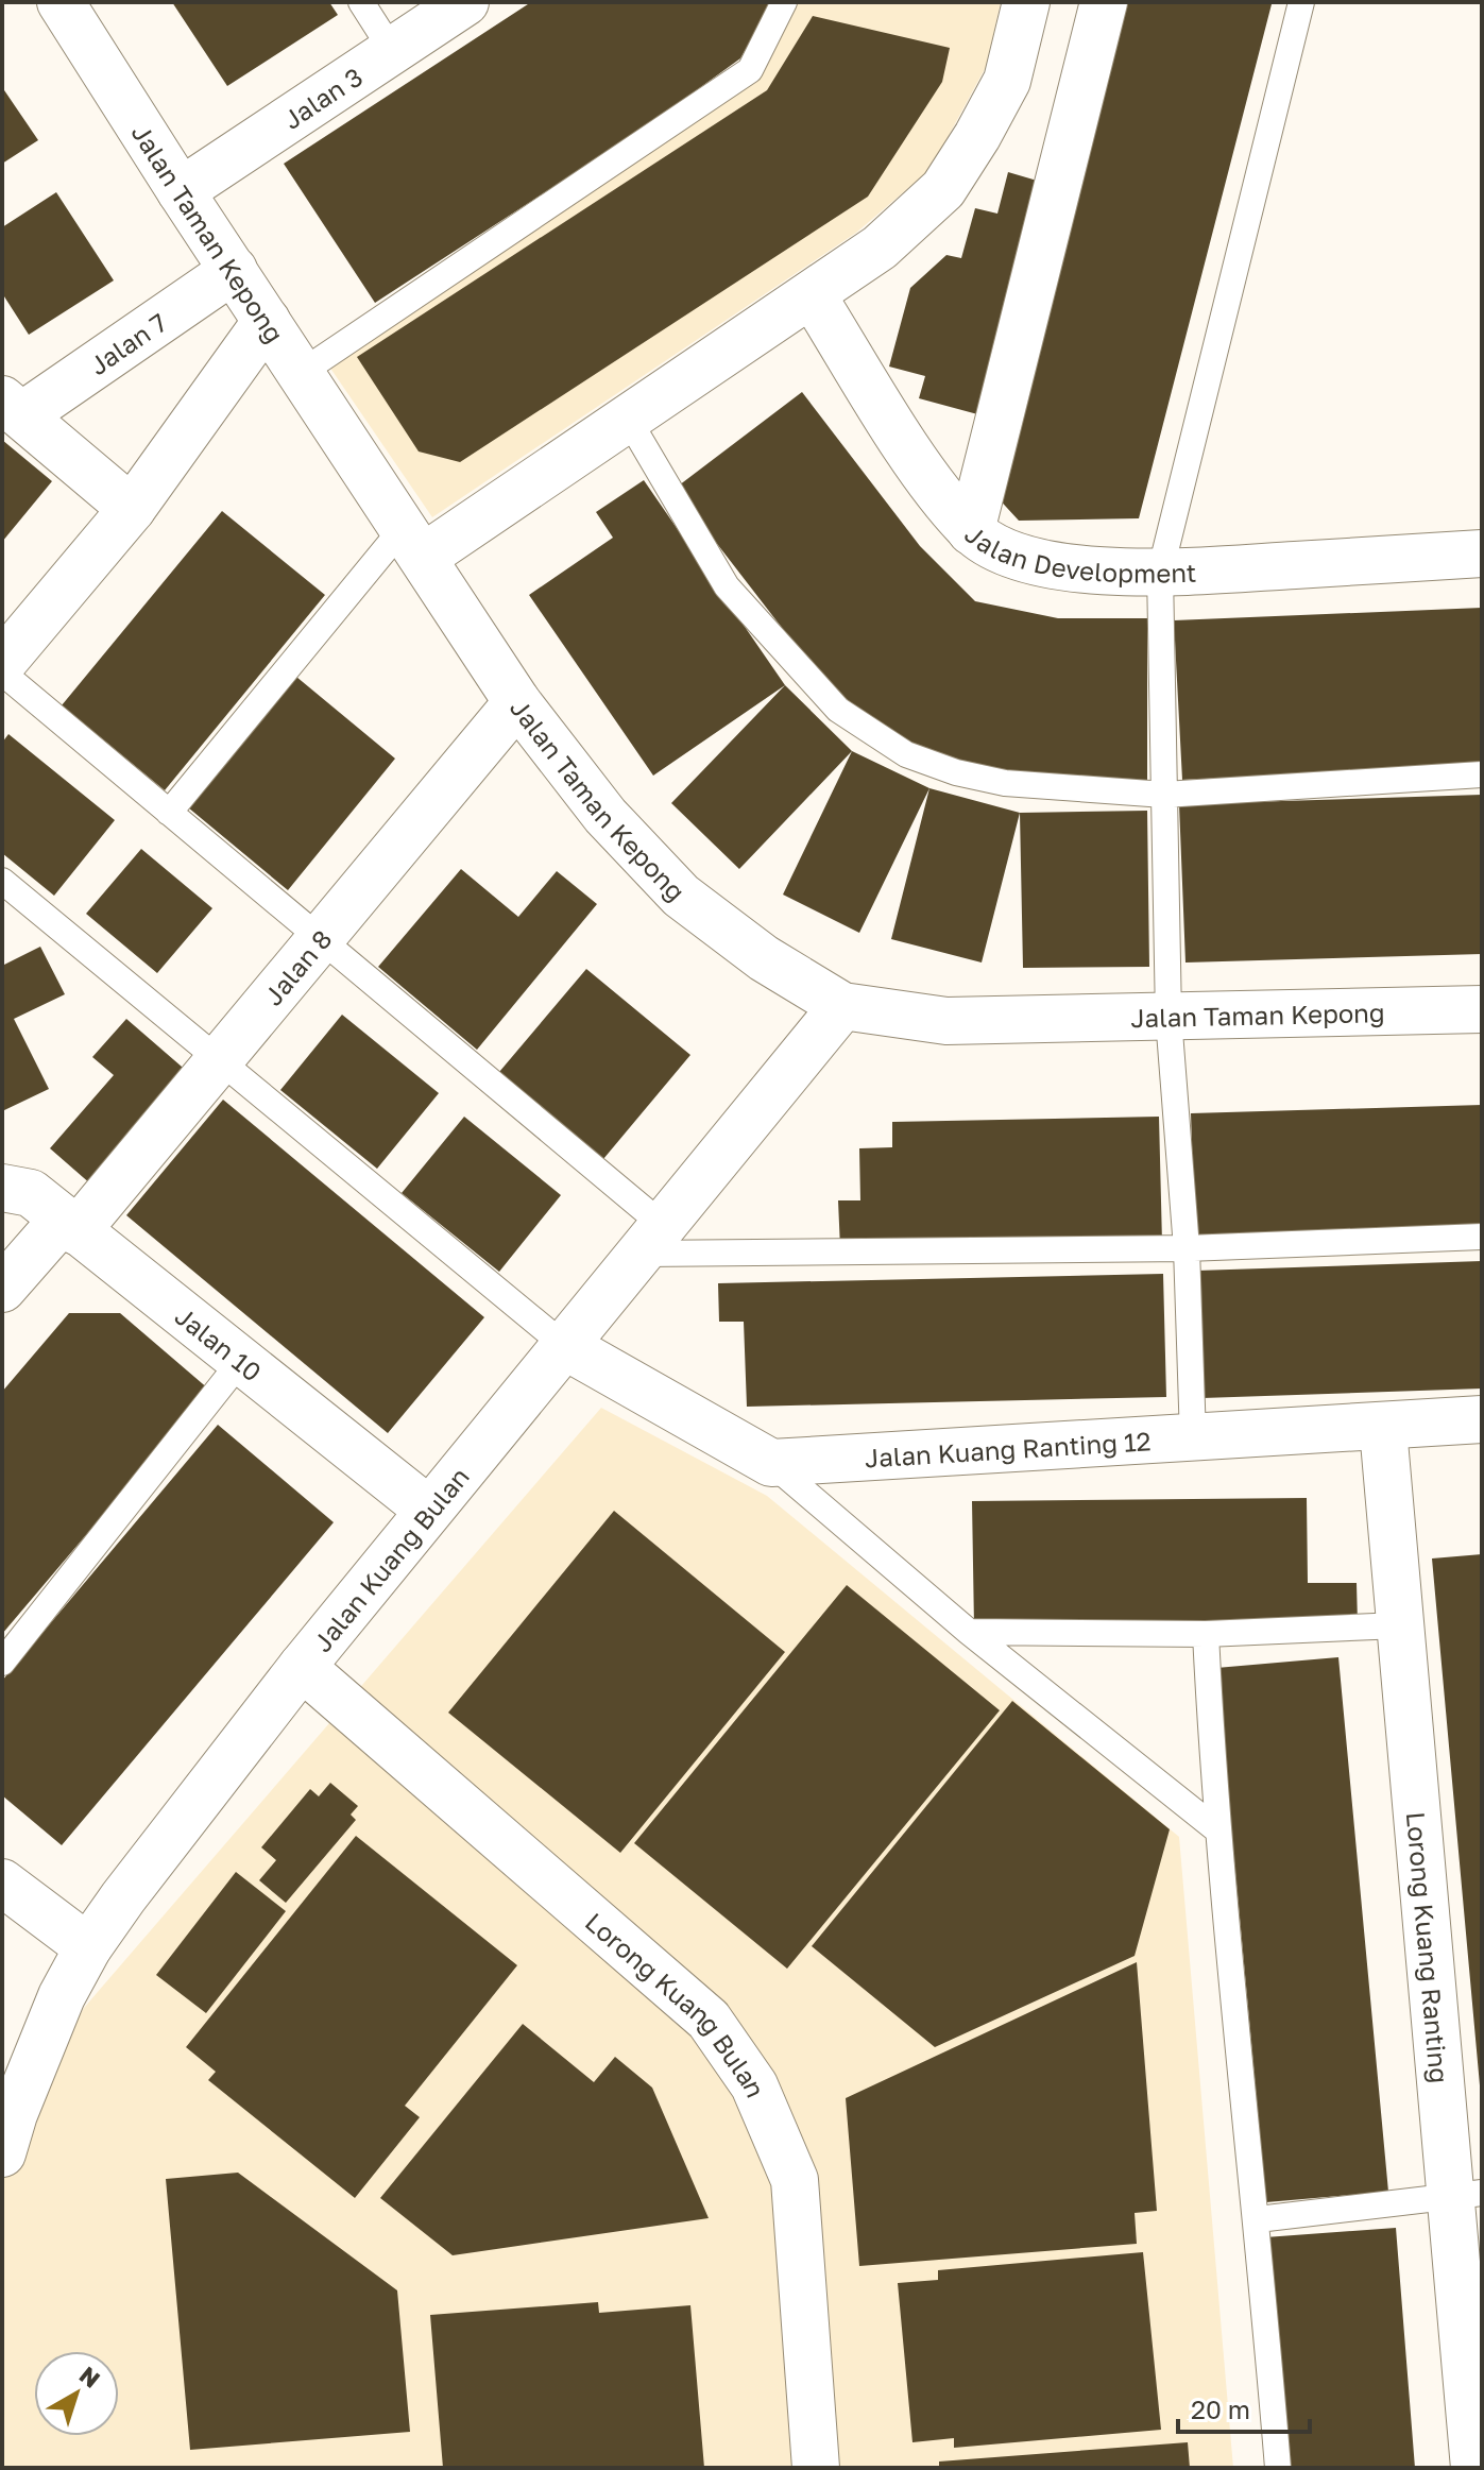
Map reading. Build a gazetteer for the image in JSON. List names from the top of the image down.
{
  "streets": {
    "street": [
      "Jalan 3",
      "Jalan Taman Kepong",
      "Jalan 7",
      "Jalan Development",
      "Jalan 8",
      "Jalan 10",
      "Jalan Kuang Ranting 12",
      "Jalan Kuang Bulan",
      "Lorong Kuang Ranting",
      "Lorong Kuang Bulan"
    ]
  },
  "crossings": [
    ["Jalan 3", "Jalan Taman Kepong"],
    ["Jalan Taman Kepong", "Jalan 7"],
    ["Jalan Taman Kepong", "Jalan 8"],
    ["Jalan Taman Kepong", "Jalan Kuang Bulan"],
    ["Jalan 8", "Jalan 10"],
    ["Jalan 10", "Jalan Kuang Bulan"],
    ["Jalan Kuang Ranting 12", "Lorong Kuang Ranting"],
    ["Jalan Kuang Bulan", "Lorong Kuang Bulan"]
  ],
  "scale_bar": "20 m",
  "north": "top right"
}
